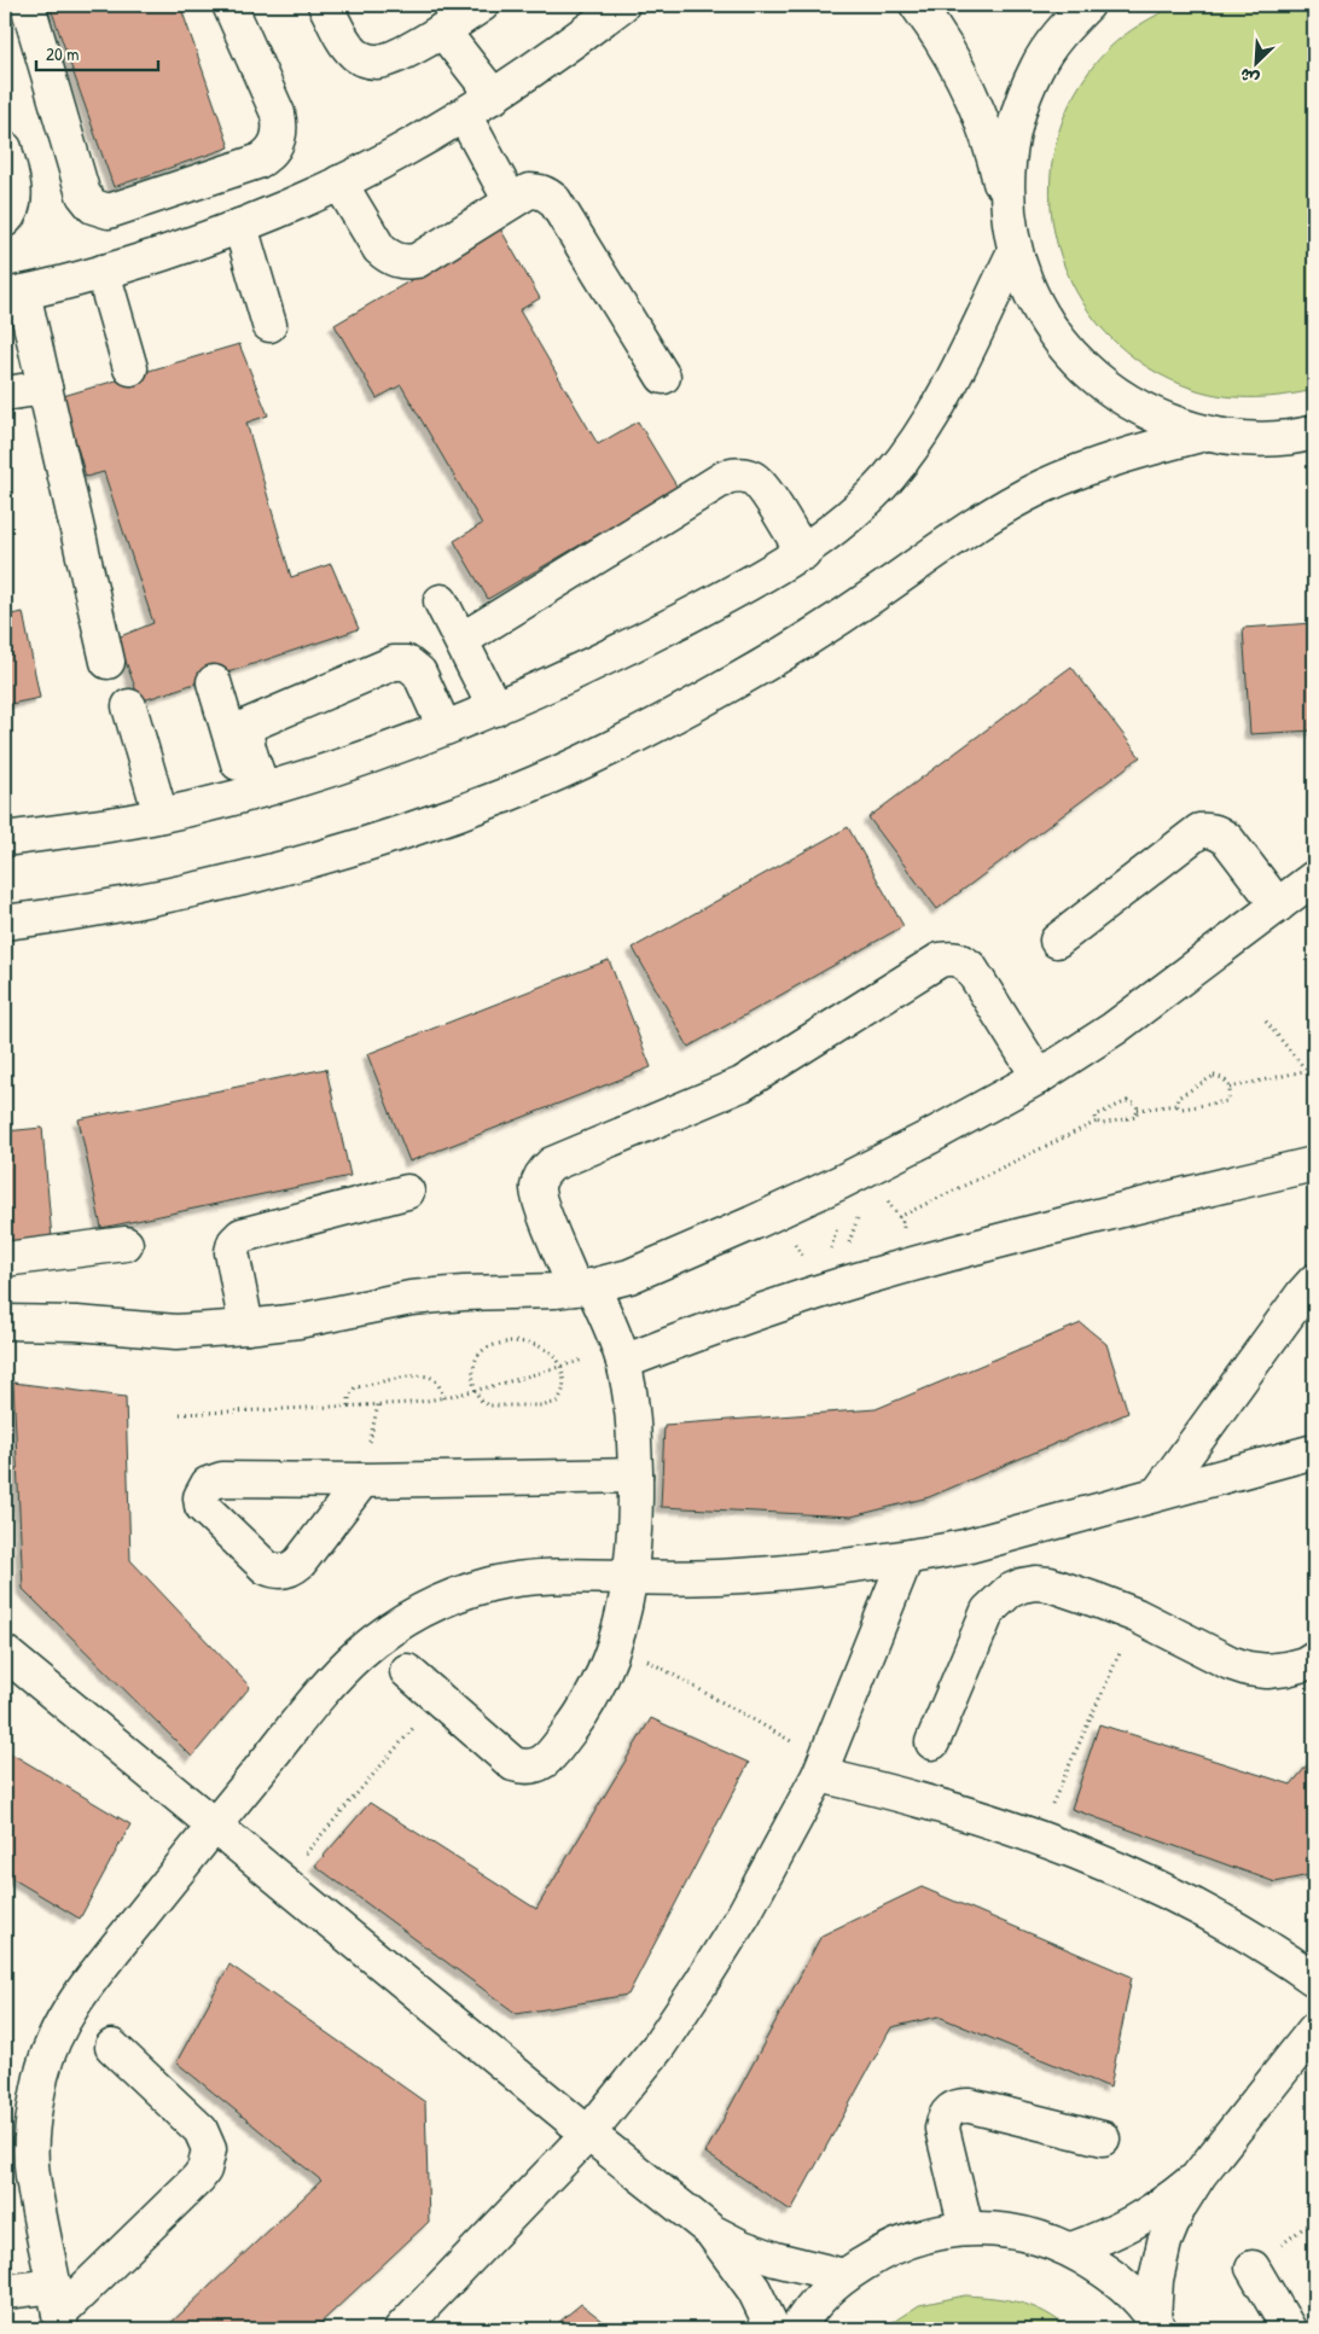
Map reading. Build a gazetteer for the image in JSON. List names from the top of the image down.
{
  "scale_bar": "20 m",
  "north": "bottom left"
}
